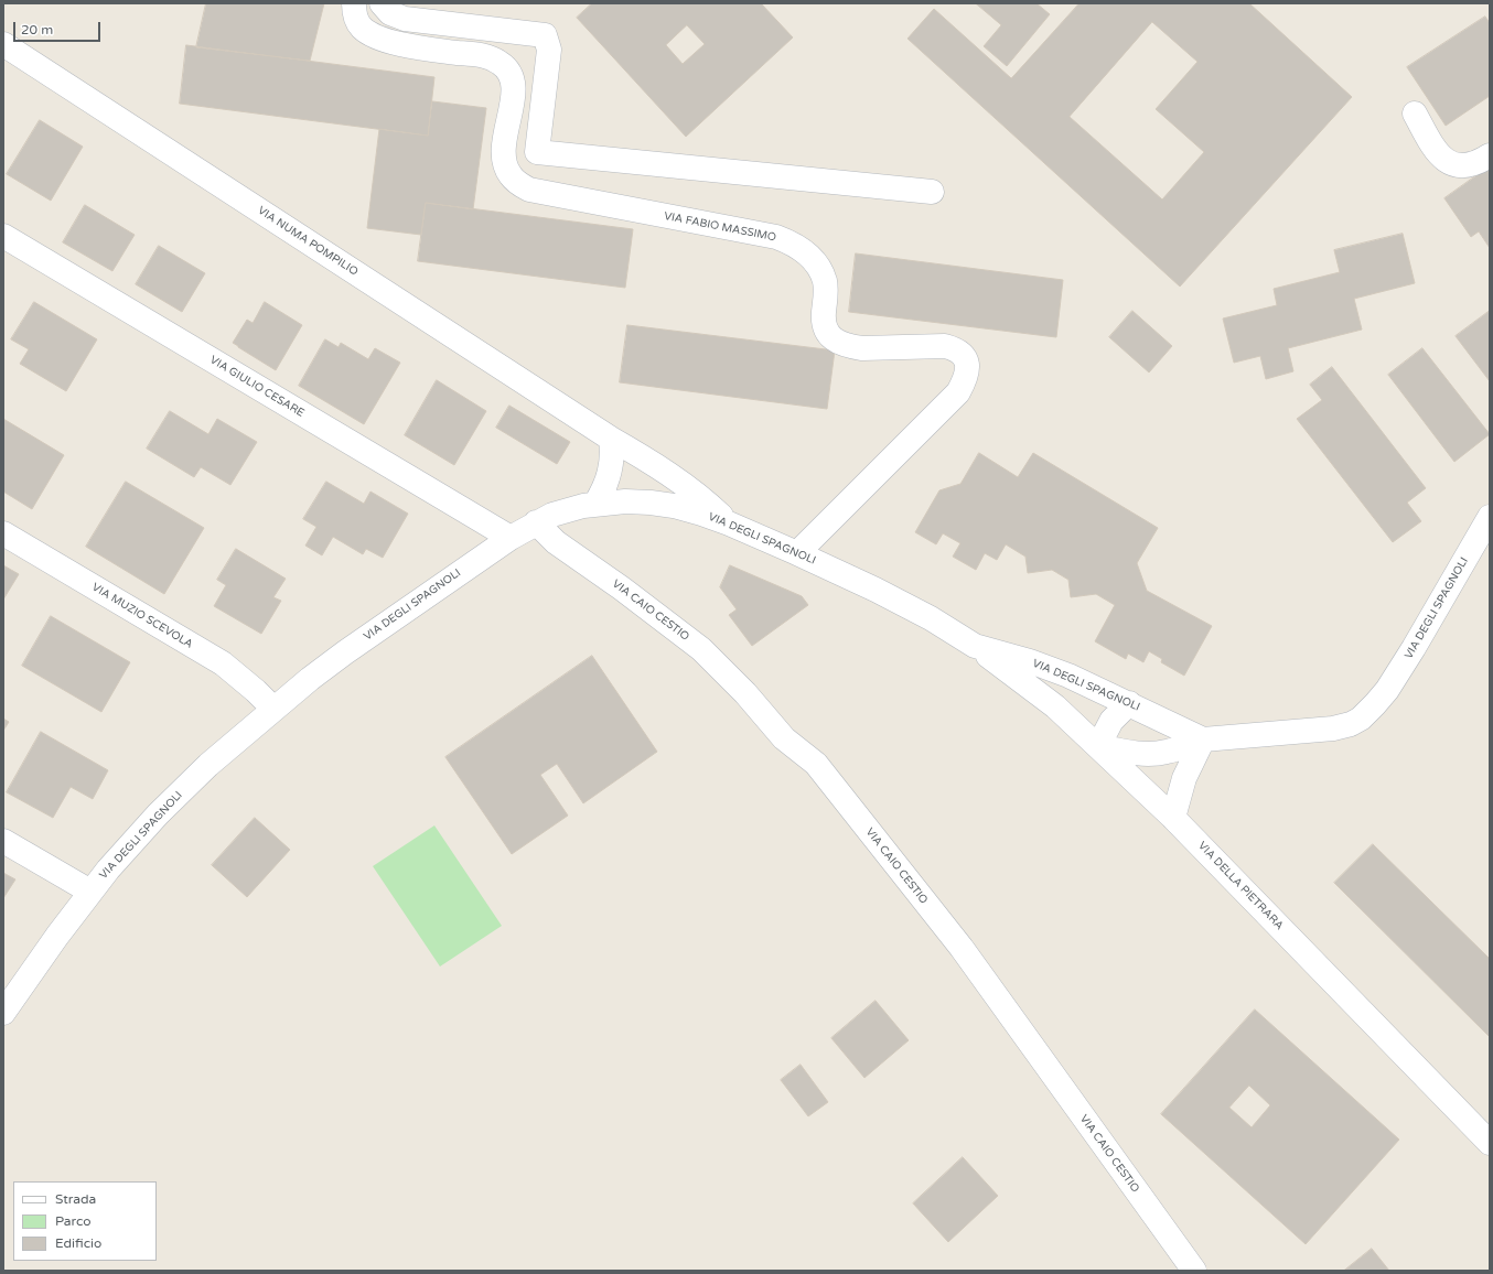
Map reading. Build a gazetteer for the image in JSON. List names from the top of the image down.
{
  "streets": {
    "street": [
      "VIA FABIO MASSIMO",
      "VIA NUMA POMPILIO",
      "VIA GIULIO CESARE",
      "VIA DEGLI SPAGNOLI",
      "VIA CAIO CESTIO",
      "VIA MUZIO SCEVOLA",
      "VIA DELLA PIETRARA"
    ]
  },
  "crossings": [
    ["VIA FABIO MASSIMO", "VIA DEGLI SPAGNOLI"],
    ["VIA NUMA POMPILIO", "VIA DEGLI SPAGNOLI"],
    ["VIA GIULIO CESARE", "VIA DEGLI SPAGNOLI"],
    ["VIA DEGLI SPAGNOLI", "VIA CAIO CESTIO"],
    ["VIA DEGLI SPAGNOLI", "VIA MUZIO SCEVOLA"],
    ["VIA DEGLI SPAGNOLI", "VIA DELLA PIETRARA"]
  ],
  "legend": ["Strada", "Parco", "Edificio"],
  "scale_bar": "20 m"
}
